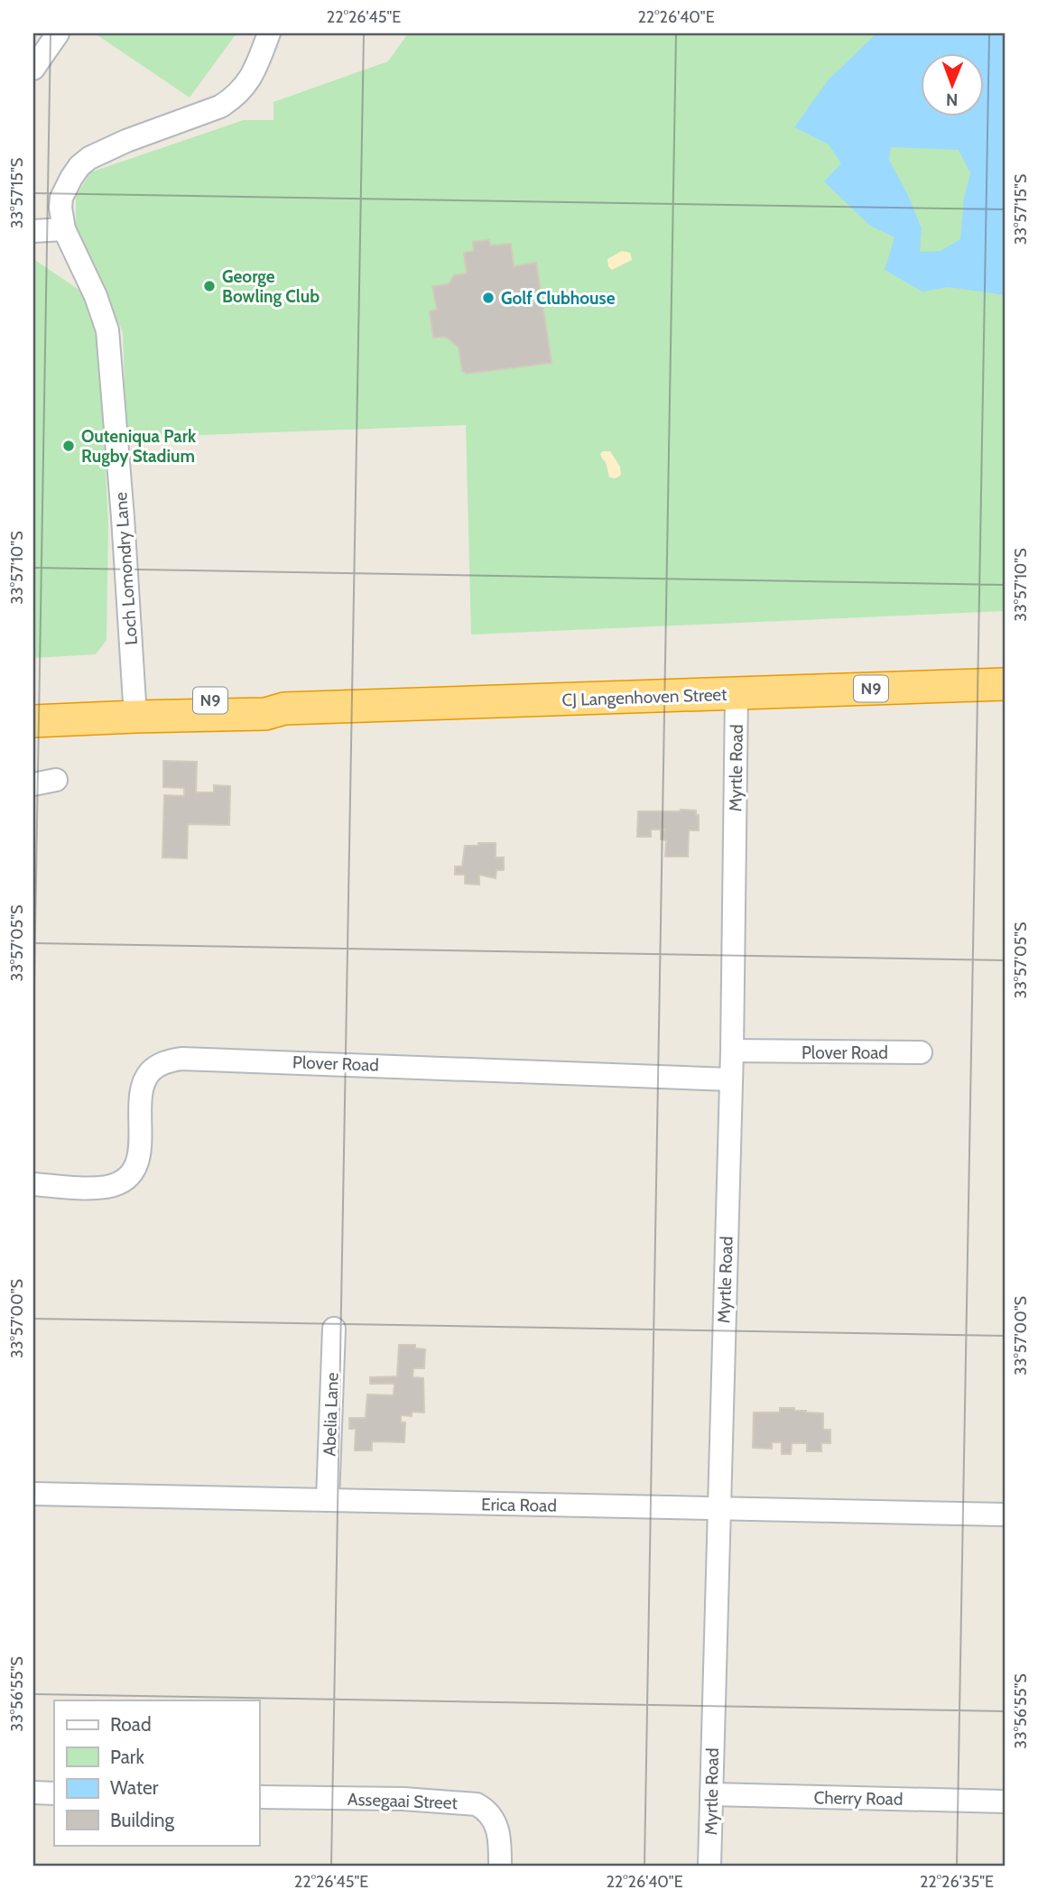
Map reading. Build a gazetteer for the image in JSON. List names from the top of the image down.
{
  "streets": {
    "highway": ["N9", "CJ Langenhoven Street"],
    "street": [
      "Loch Lomondry Lane",
      "Myrtle Road",
      "Plover Road",
      "Abelia Lane",
      "Erica Road",
      "Cherry Road",
      "Assegaai Street"
    ]
  },
  "crossings": [
    ["Loch Lomondry Lane", "CJ Langenhoven Street"],
    ["CJ Langenhoven Street", "Myrtle Road"],
    ["Myrtle Road", "Plover Road"],
    ["Myrtle Road", "Erica Road"],
    ["Myrtle Road", "Cherry Road"],
    ["Abelia Lane", "Erica Road"]
  ],
  "places": ["George Bowling Club", "Golf Clubhouse", "Outeniqua Park Rugby Stadium"],
  "legend": [
    "Road",
    "Park",
    "Water",
    "Building"
  ],
  "north": "bottom",
  "coordinates": [
    "22°26'45\"E",
    "22°26'40\"E",
    "33°57'15\"S",
    "33°57'10\"S",
    "33°57'05\"S",
    "33°57'00\"S",
    "33°56'55\"S",
    "22°26'35\"E"
  ]
}
